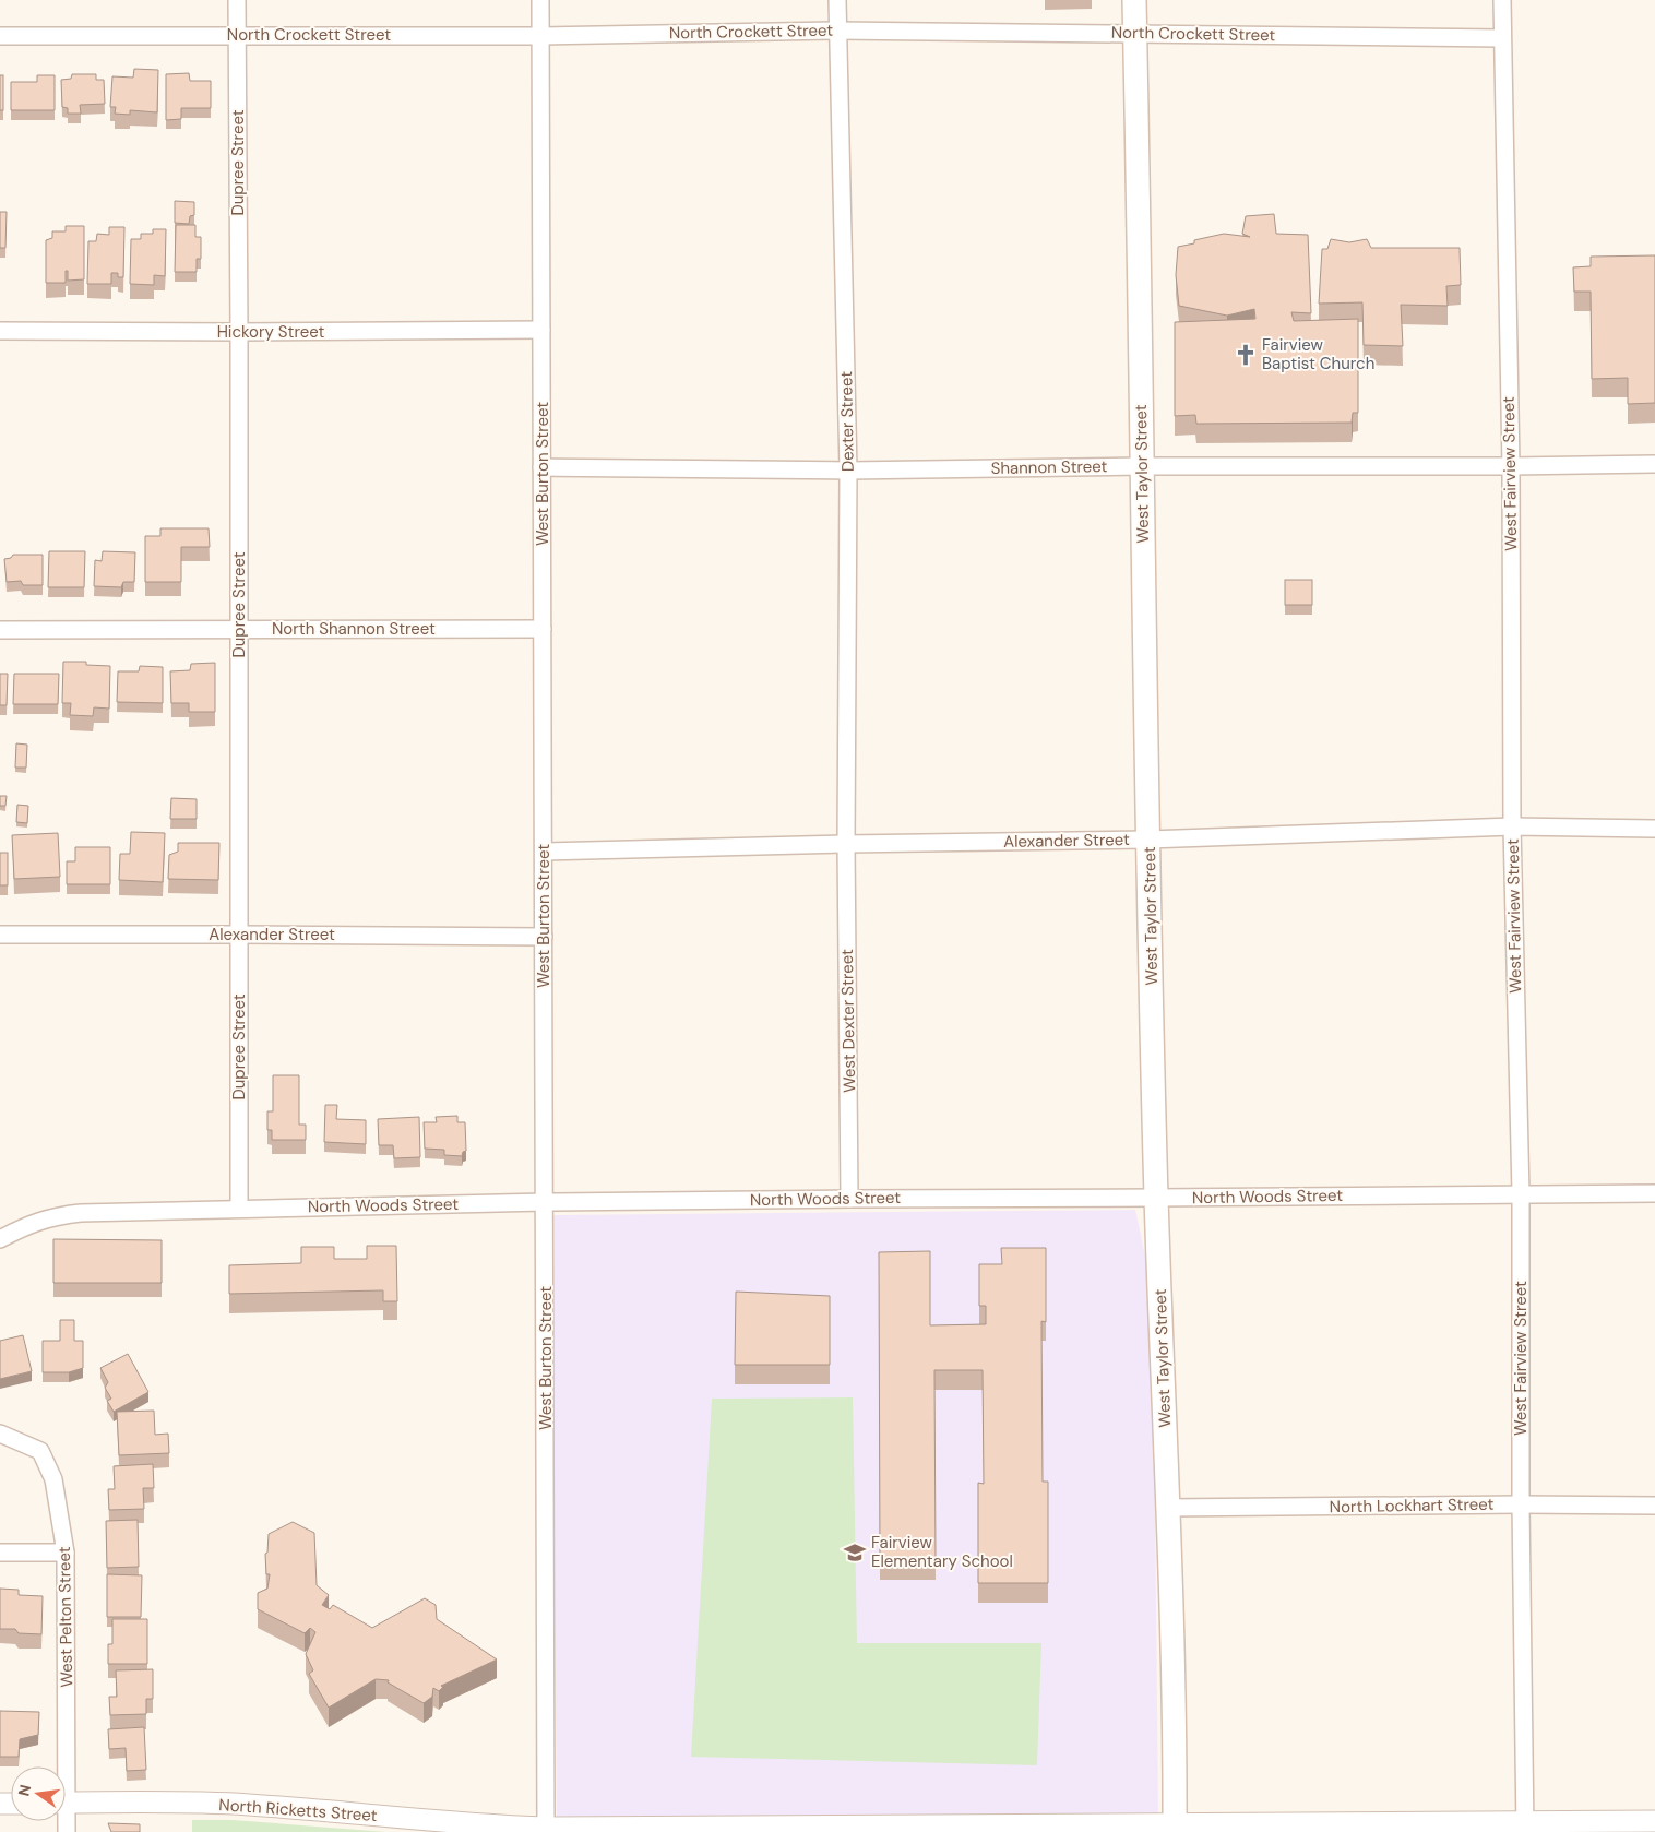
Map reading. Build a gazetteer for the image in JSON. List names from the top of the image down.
{
  "streets": {
    "main road": ["West Taylor Street"],
    "street": [
      "North Crockett Street",
      "Dupree Street",
      "Hickory Street",
      "Dexter Street",
      "Shannon Street",
      "West Burton Street",
      "West Fairview Street",
      "North Shannon Street",
      "Alexander Street",
      "West Dexter Street",
      "North Woods Street",
      "North Lockhart Street",
      "West Pelton Street",
      "North Ricketts Street"
    ]
  },
  "crossings": [
    ["North Crockett Street", "Dupree Street"],
    ["North Crockett Street", "Dexter Street"],
    ["North Crockett Street", "West Burton Street"],
    ["North Crockett Street", "West Taylor Street"],
    ["North Crockett Street", "West Fairview Street"],
    ["Dupree Street", "Hickory Street"],
    ["Dupree Street", "North Shannon Street"],
    ["Dupree Street", "Alexander Street"],
    ["Dupree Street", "North Woods Street"],
    ["Hickory Street", "West Burton Street"],
    ["Dexter Street", "Shannon Street"],
    ["Dexter Street", "Alexander Street"],
    ["Dexter Street", "West Dexter Street"],
    ["Shannon Street", "West Burton Street"],
    ["Shannon Street", "West Taylor Street"],
    ["Shannon Street", "West Fairview Street"],
    ["West Burton Street", "North Shannon Street"],
    ["West Burton Street", "Alexander Street"],
    ["West Burton Street", "North Woods Street"],
    ["West Burton Street", "North Ricketts Street"],
    ["West Taylor Street", "Alexander Street"],
    ["West Taylor Street", "North Woods Street"],
    ["West Taylor Street", "North Lockhart Street"],
    ["West Taylor Street", "North Ricketts Street"],
    ["West Fairview Street", "Alexander Street"],
    ["West Fairview Street", "North Woods Street"],
    ["West Fairview Street", "North Lockhart Street"],
    ["West Fairview Street", "North Ricketts Street"],
    ["Alexander Street", "West Dexter Street"],
    ["West Dexter Street", "North Woods Street"]
  ],
  "places": {
    "church": ["Fairview Baptist Church"],
    "school or university": ["Fairview Elementary School"]
  },
  "north": "left"
}
